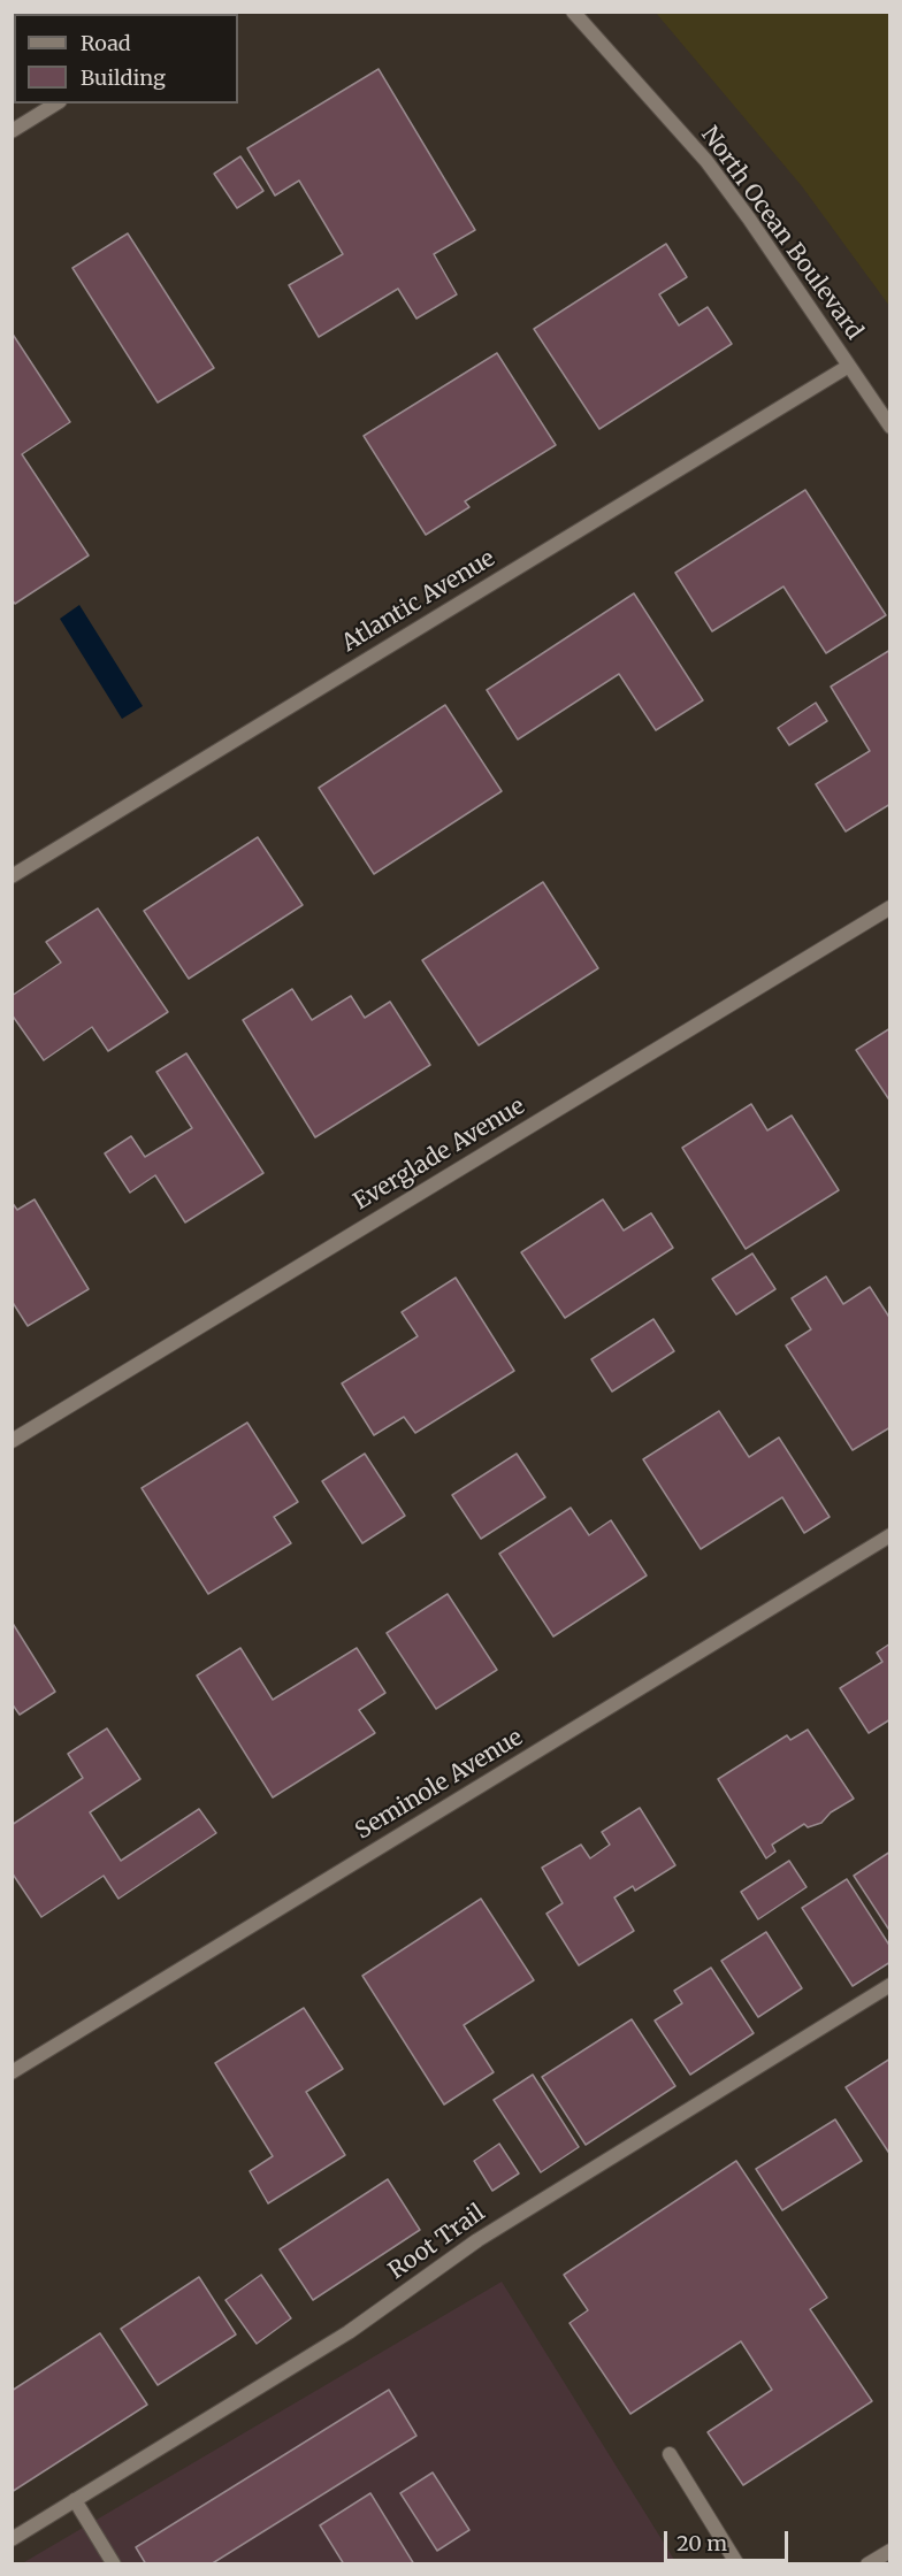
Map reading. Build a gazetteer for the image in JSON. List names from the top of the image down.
{
  "streets": {
    "street": [
      "North Ocean Boulevard",
      "Atlantic Avenue",
      "Everglade Avenue",
      "Seminole Avenue",
      "Root Trail"
    ]
  },
  "crossings": [
    ["North Ocean Boulevard", "Atlantic Avenue"]
  ],
  "legend": ["Road", "Building"],
  "scale_bar": "20 m"
}
